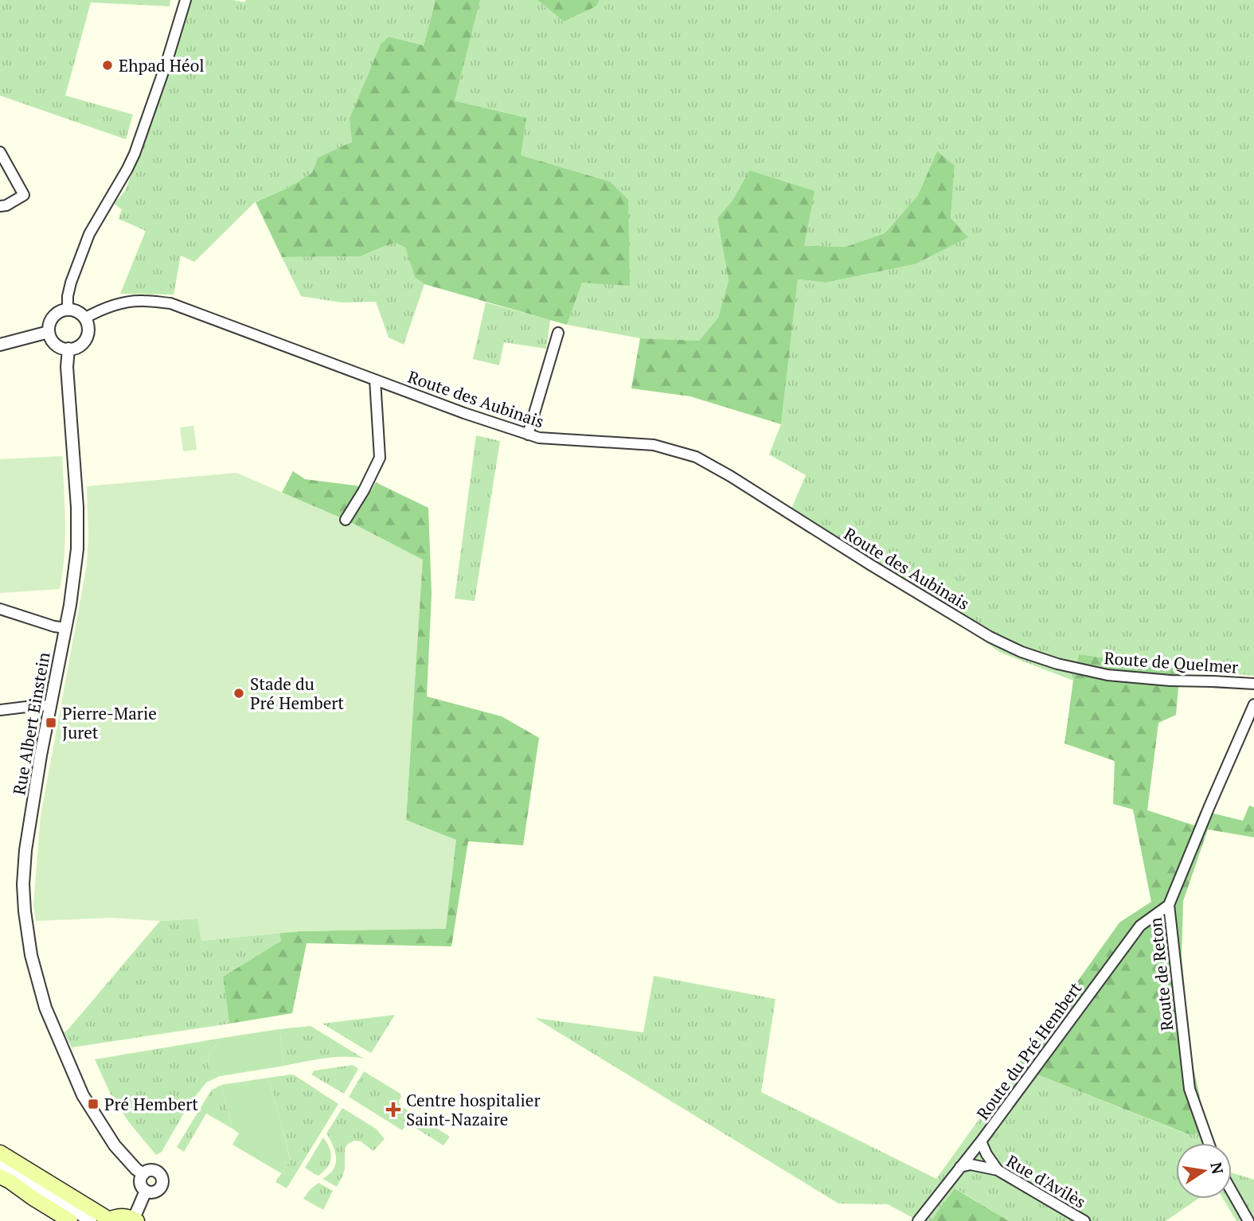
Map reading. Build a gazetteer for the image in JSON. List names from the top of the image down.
{
  "streets": {
    "street": [
      "Route des Aubinais",
      "Route de Quelmer",
      "Rue Albert Einstein",
      "Route de Reton",
      "Route du Pré Hembert",
      "Rue d'Avilès"
    ]
  },
  "crossings": [
    ["Route des Aubinais", "Route de Quelmer"],
    ["Route des Aubinais", "Rue Albert Einstein"],
    ["Route de Reton", "Route du Pré Hembert"],
    ["Route du Pré Hembert", "Rue d'Avilès"]
  ],
  "places": {
    "other": ["Ehpad Héol", "Stade du Pré Hembert"],
    "transit": ["Pierre-Marie Juret", "Pré Hembert"],
    "health": ["Centre hospitalier Saint-Nazaire"]
  },
  "north": "right"
}
